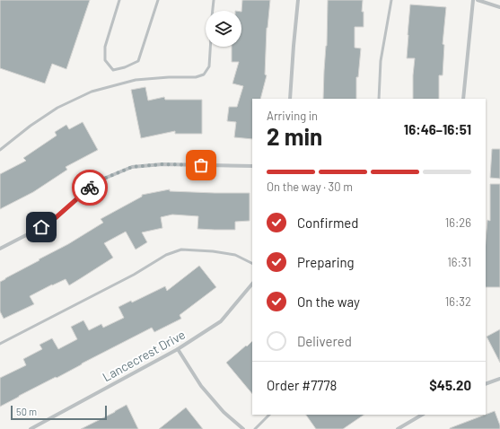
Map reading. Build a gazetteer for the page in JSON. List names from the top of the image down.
{
  "streets": {
    "street": ["Lancecrest Drive"]
  },
  "scale_bar": "50 m",
  "page": {
    "heading": ["2 min", "Arriving in", "16:46–16:51"],
    "panel": ["Order #7778", "$45.20"],
    "bar": "On the way · 30 m",
    "list": [
      ["Confirmed", "16:26"],
      ["Preparing", "16:31"],
      ["On the way", "16:32"],
      "Delivered"
    ],
    "scale": "50 m"
  }
}
